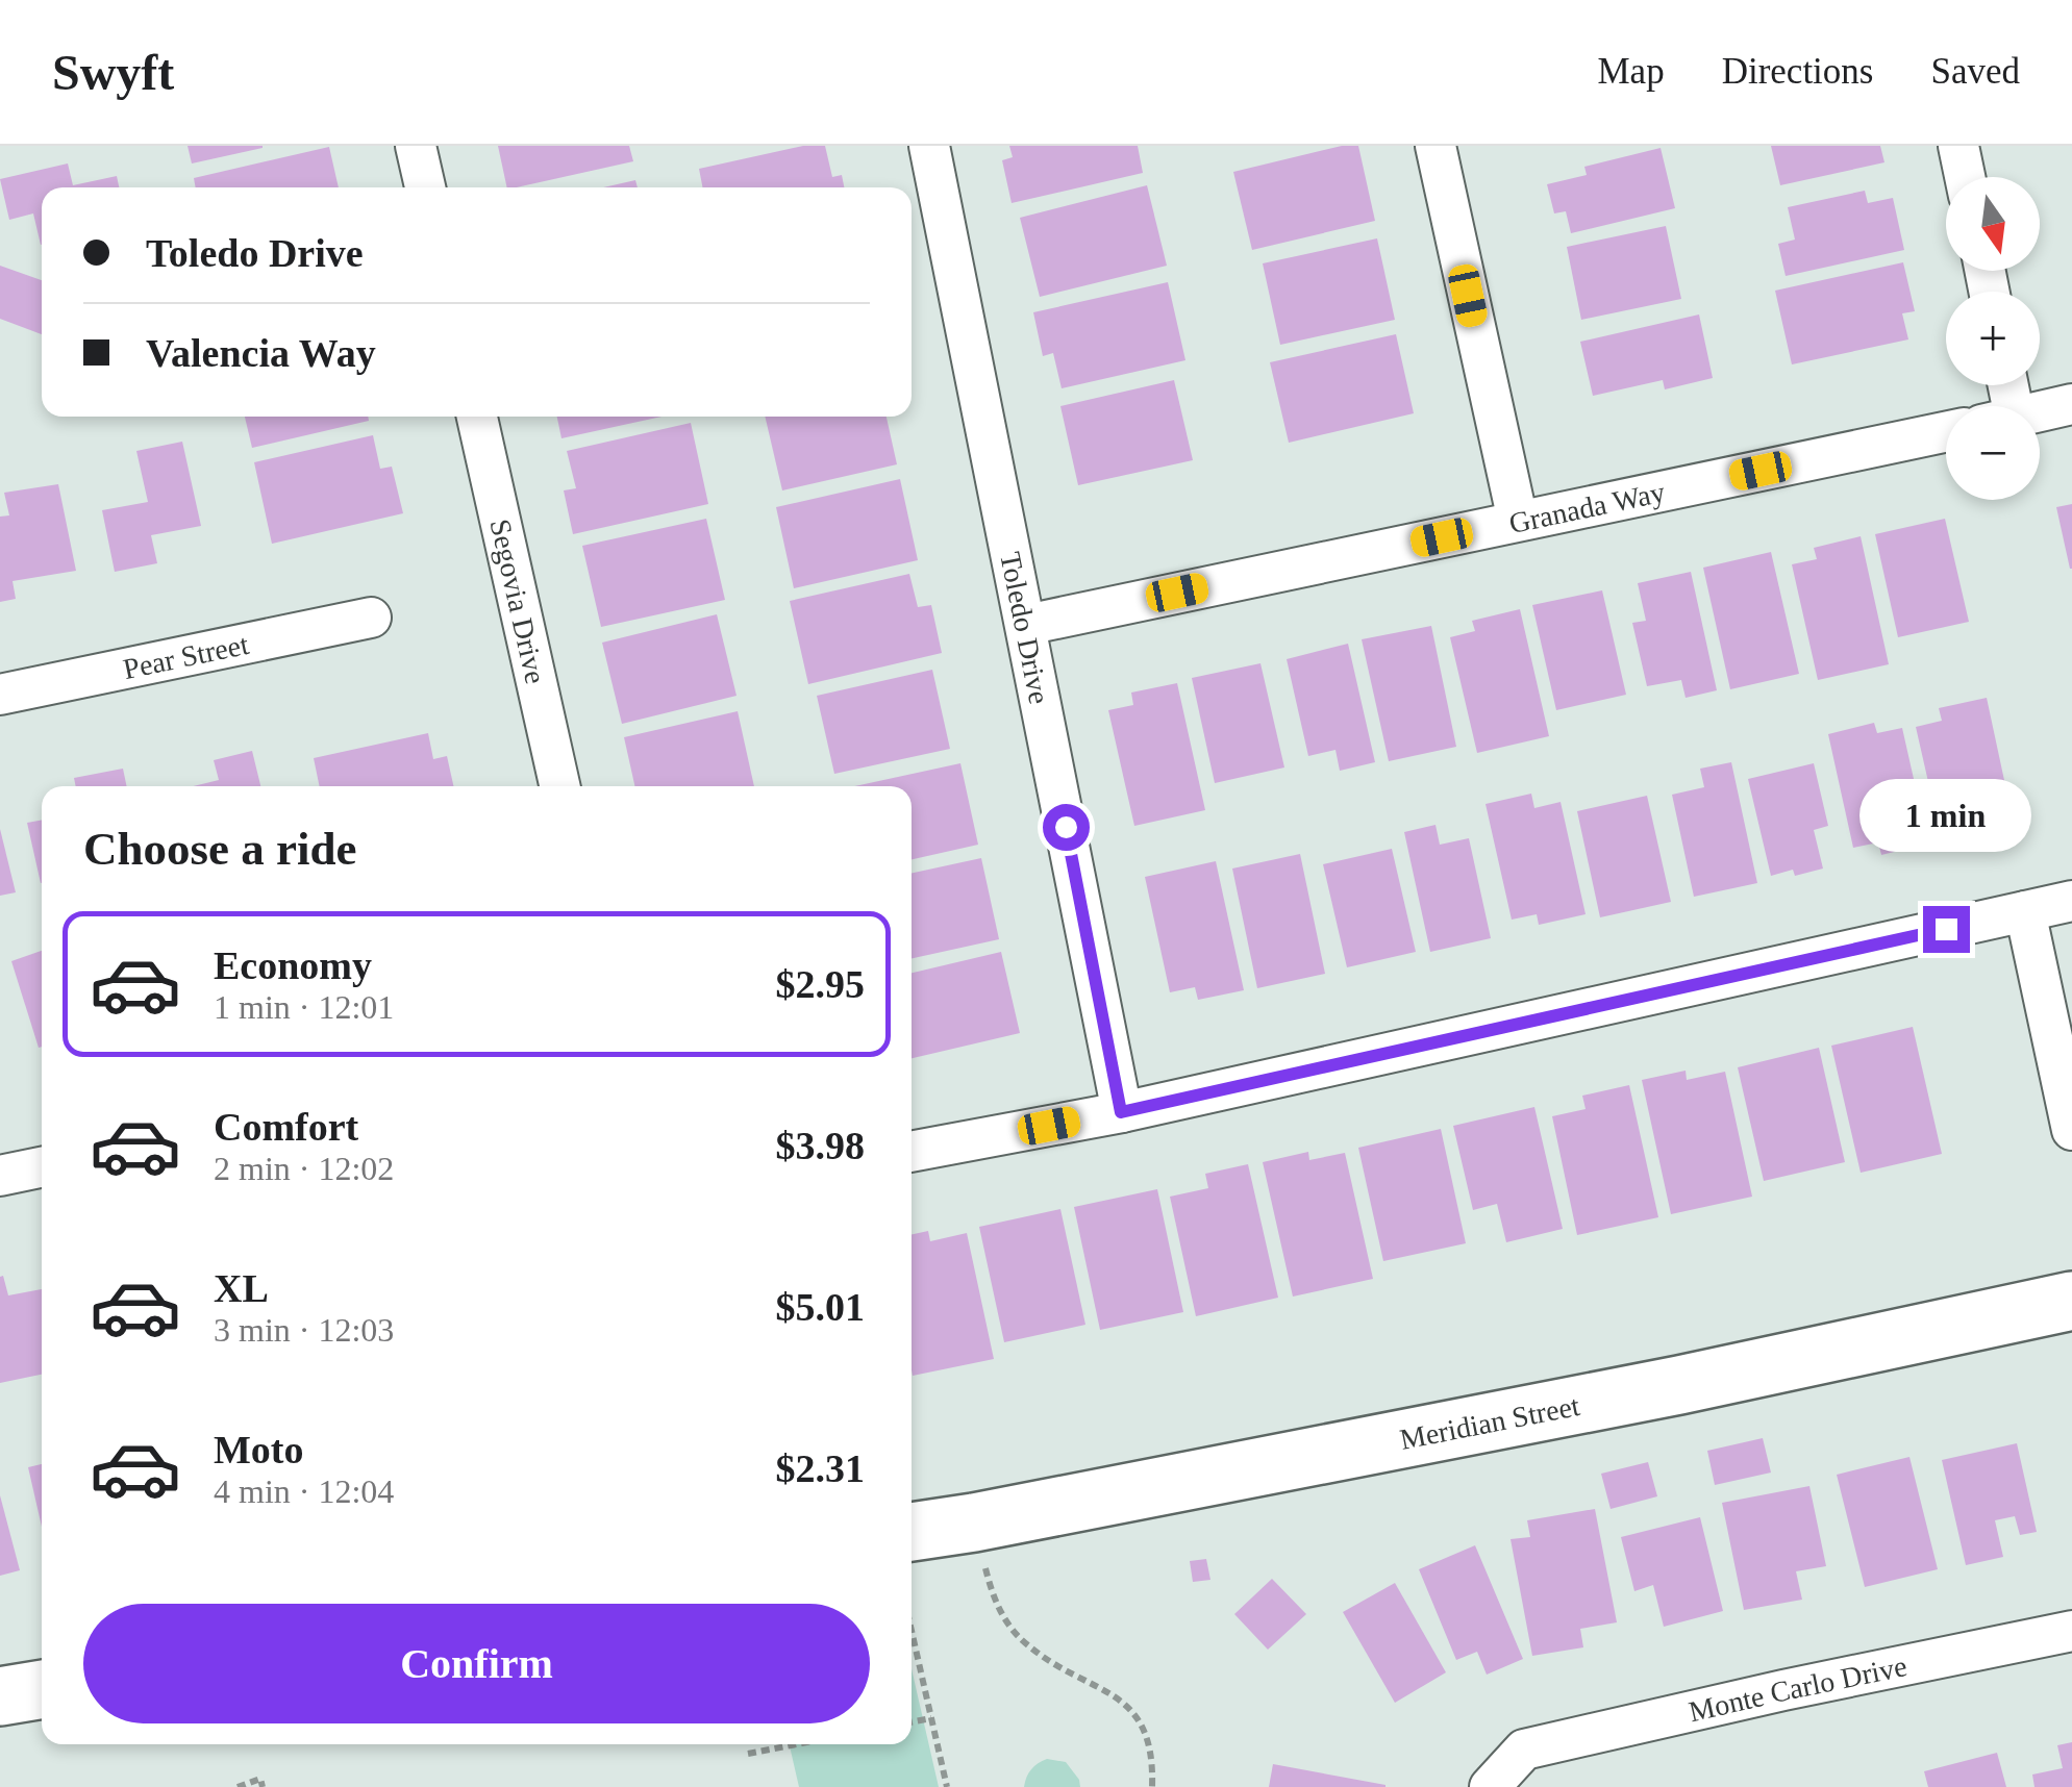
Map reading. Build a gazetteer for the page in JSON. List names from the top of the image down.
{
  "streets": {
    "street": [
      "Granada Way",
      "Segovia Drive",
      "Toledo Drive",
      "Pear Street",
      "Meridian Street",
      "Monte Carlo Drive"
    ]
  },
  "crossings": [
    ["Granada Way", "Toledo Drive"]
  ],
  "north": "bottom",
  "page": {
    "header": "Swyft",
    "nav": ["Map", "Directions", "Saved"],
    "map_buttons": ["+", "−"],
    "banner": ["Toledo Drive", "Valencia Way"],
    "bubble": "1 min",
    "heading": "Choose a ride",
    "list": [
      {
        "name": "Economy",
        "note": "1 min · 12:01",
        "value": "$2.95"
      },
      {
        "name": "Comfort",
        "note": "2 min · 12:02",
        "value": "$3.98"
      },
      {
        "name": "XL",
        "note": "3 min · 12:03",
        "value": "$5.01"
      },
      {
        "name": "Moto",
        "note": "4 min · 12:04",
        "value": "$2.31"
      }
    ],
    "buttons": "Confirm"
  }
}
